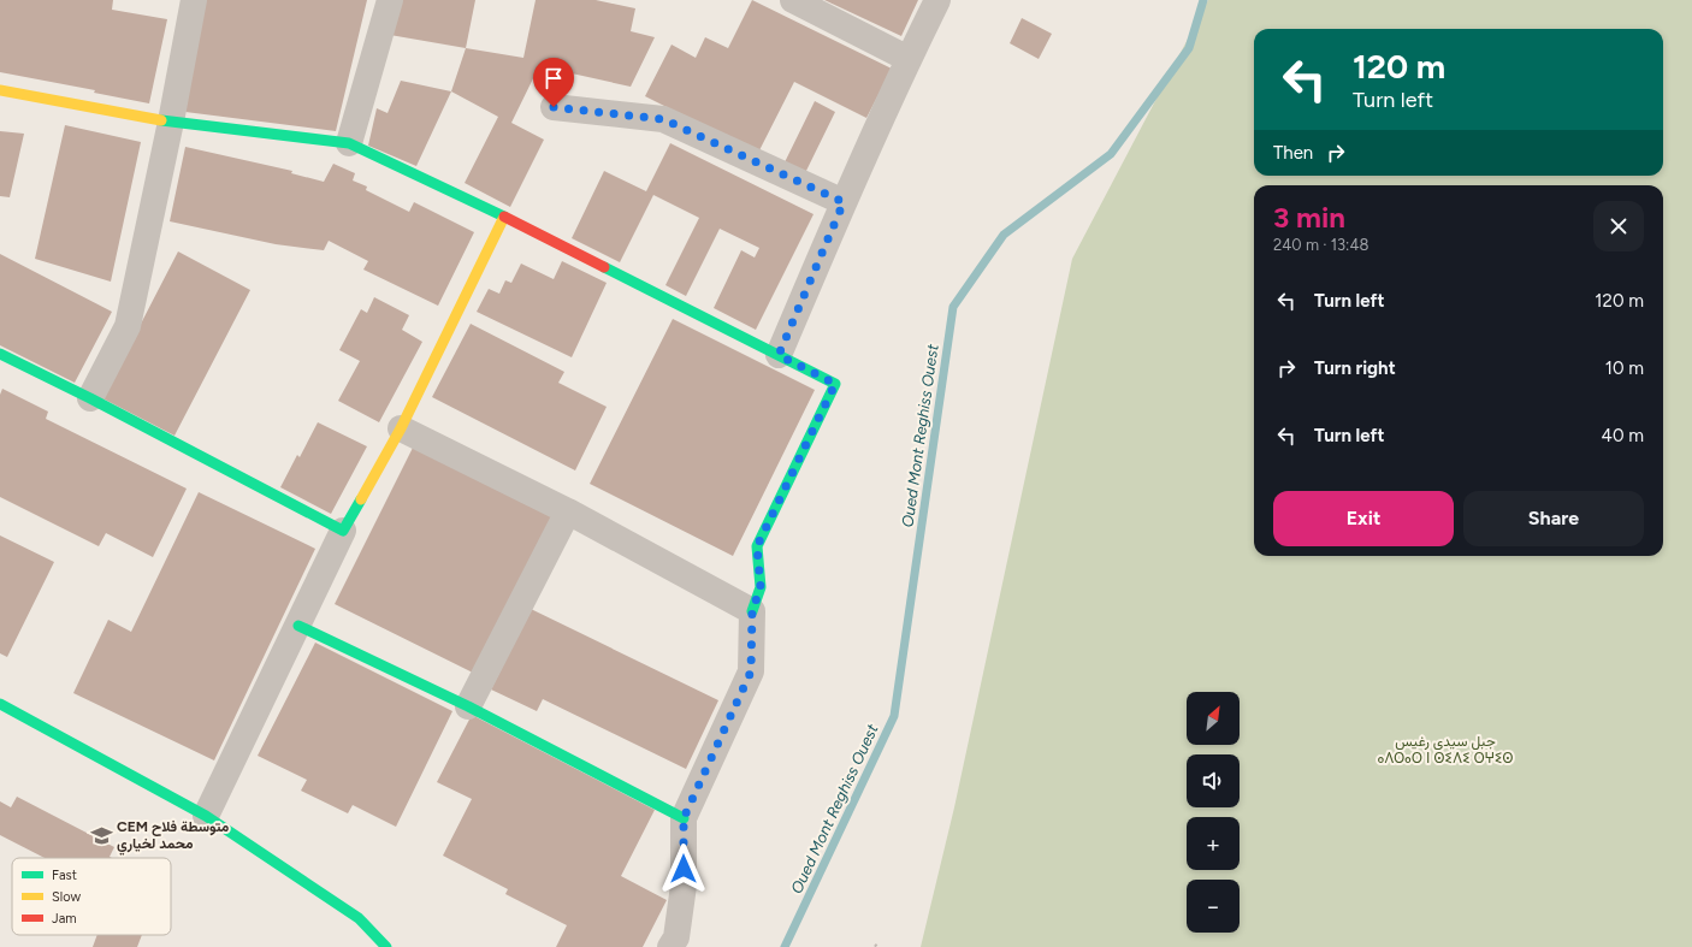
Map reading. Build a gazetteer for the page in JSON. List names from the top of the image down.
{
  "water": ["Oued Mont Reghiss Ouest"],
  "parks": ["جبل سيدي رغيس ⴰⴷⵔⴰⵔ ⵏ ⵙⵉⴷⵉ ⵔⵖⵉⵙ"],
  "places": {
    "school or university": ["CEM متوسطة فلاح محمد لخياري"]
  },
  "legend": ["Fast", "Slow", "Jam"],
  "north": "top right",
  "page": {
    "turn": ["120 m", "Turn left"],
    "then": "Then",
    "heading": ["3 min", "240 m · 13:48"],
    "list": [
      {
        "name": "Turn left",
        "value": "120 m"
      },
      {
        "name": "Turn right",
        "value": "10 m"
      },
      {
        "name": "Turn left",
        "value": "40 m"
      }
    ],
    "buttons": ["Exit", "Share"],
    "map_buttons": ["+", "−"]
  }
}
